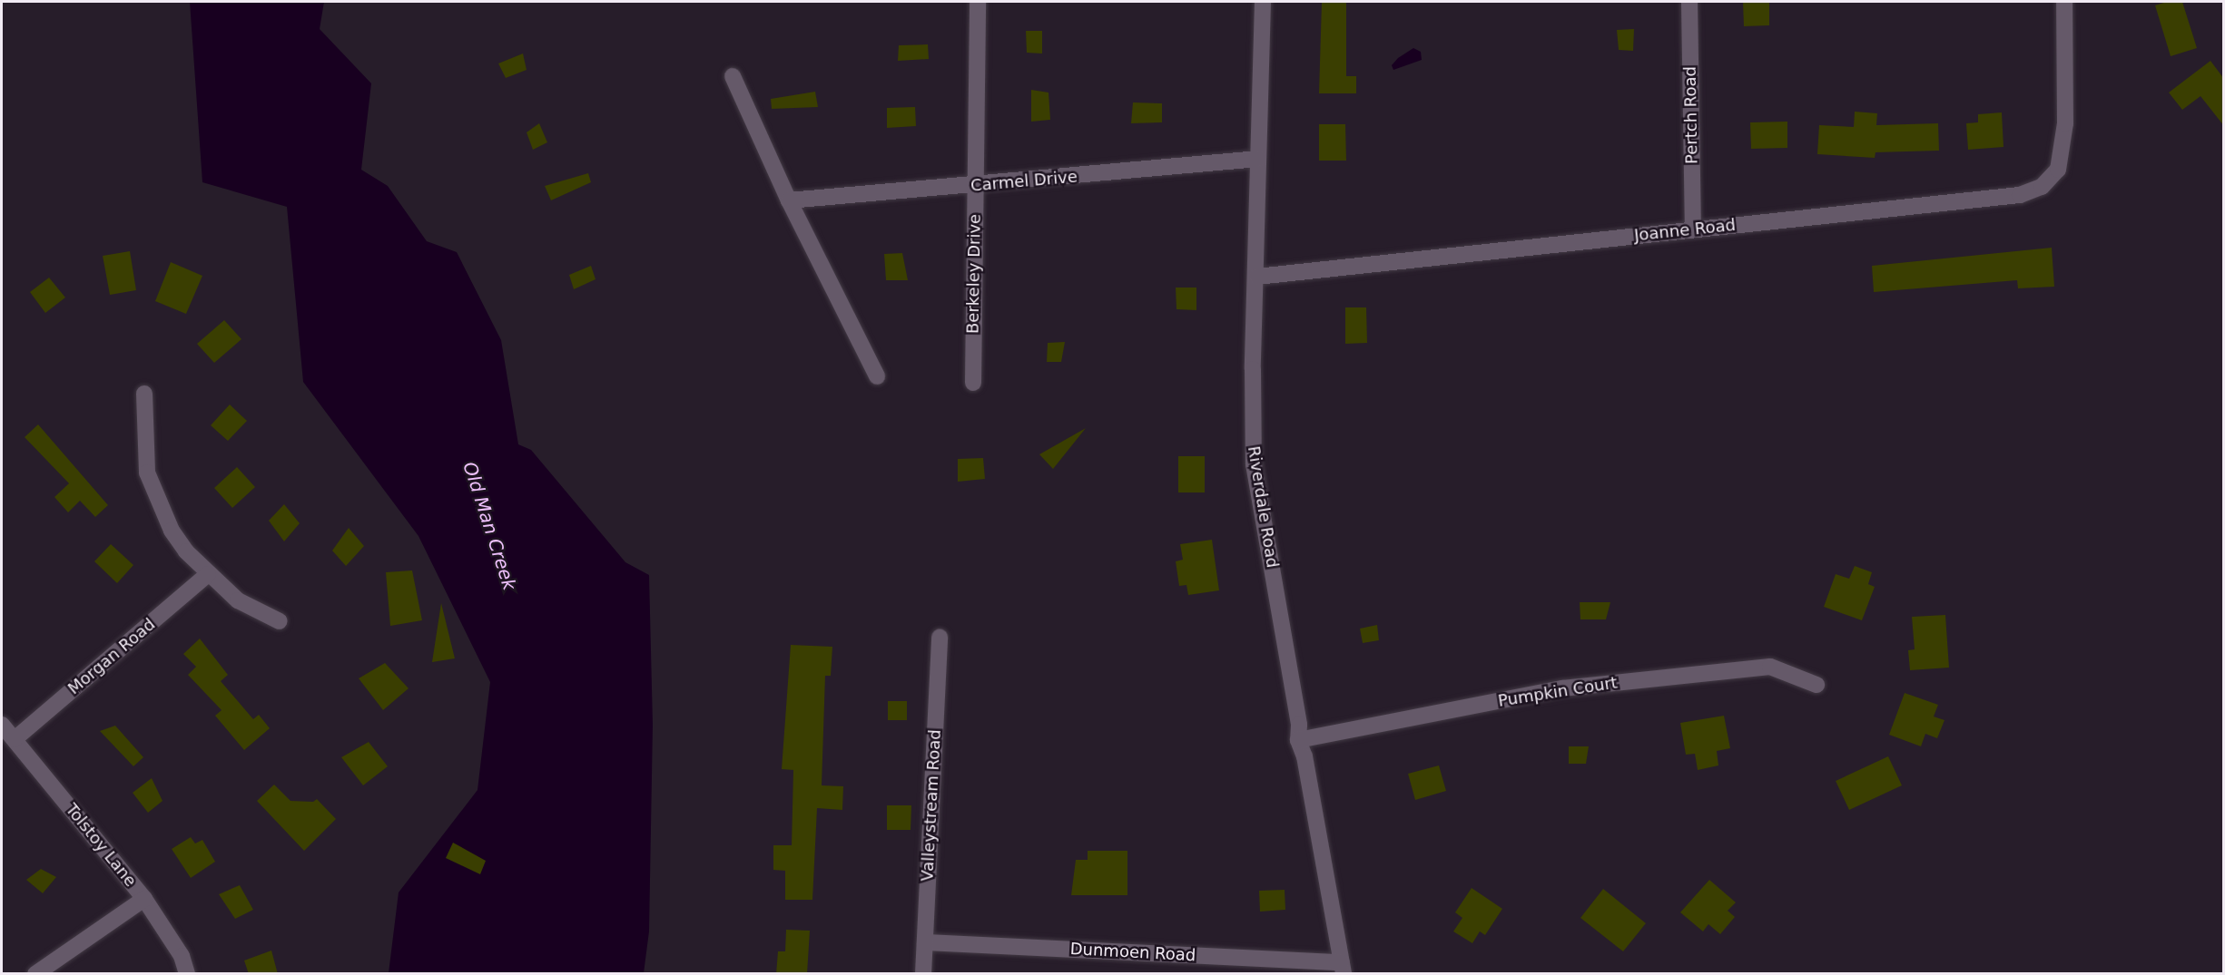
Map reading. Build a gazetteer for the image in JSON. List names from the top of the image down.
{
  "streets": {
    "street": [
      "Pertch Road",
      "Carmel Drive",
      "Joanne Road",
      "Berkeley Drive",
      "Riverdale Road",
      "Morgan Road",
      "Pumpkin Court",
      "Valleystream Road",
      "Tolstoy Lane",
      "Dunmoen Road"
    ]
  },
  "crossings": [
    ["Pertch Road", "Joanne Road"],
    ["Carmel Drive", "Berkeley Drive"],
    ["Carmel Drive", "Riverdale Road"],
    ["Joanne Road", "Riverdale Road"],
    ["Riverdale Road", "Pumpkin Court"],
    ["Riverdale Road", "Dunmoen Road"],
    ["Morgan Road", "Tolstoy Lane"],
    ["Valleystream Road", "Dunmoen Road"]
  ],
  "water": ["Old Man Creek"]
}
